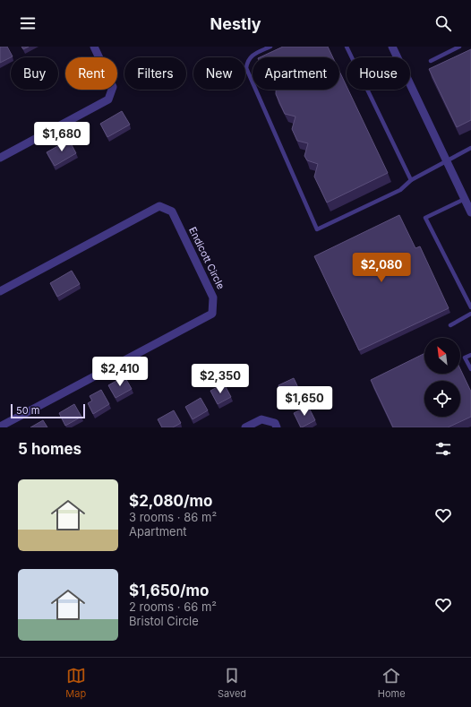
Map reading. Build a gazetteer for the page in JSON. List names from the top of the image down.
{
  "streets": {
    "street": ["Endicott Circle"]
  },
  "scale_bar": "50 m",
  "north": "top left",
  "page": {
    "header": "Nestly",
    "chip": [
      "Buy",
      "Rent",
      "Filters",
      "New",
      "Apartment",
      "House"
    ],
    "price": [
      "$1,680",
      "$2,080",
      "$2,410",
      "$2,350",
      "$1,650"
    ],
    "scale": "50 m",
    "heading": "5 homes",
    "list": [
      {
        "name": "$2,080/mo",
        "note": "3 rooms · 86 m² · Apartment"
      },
      {
        "name": "$1,650/mo",
        "note": "2 rooms · 66 m² · Bristol Circle"
      }
    ],
    "tabs": ["Map", "Saved", "Home"]
  }
}
